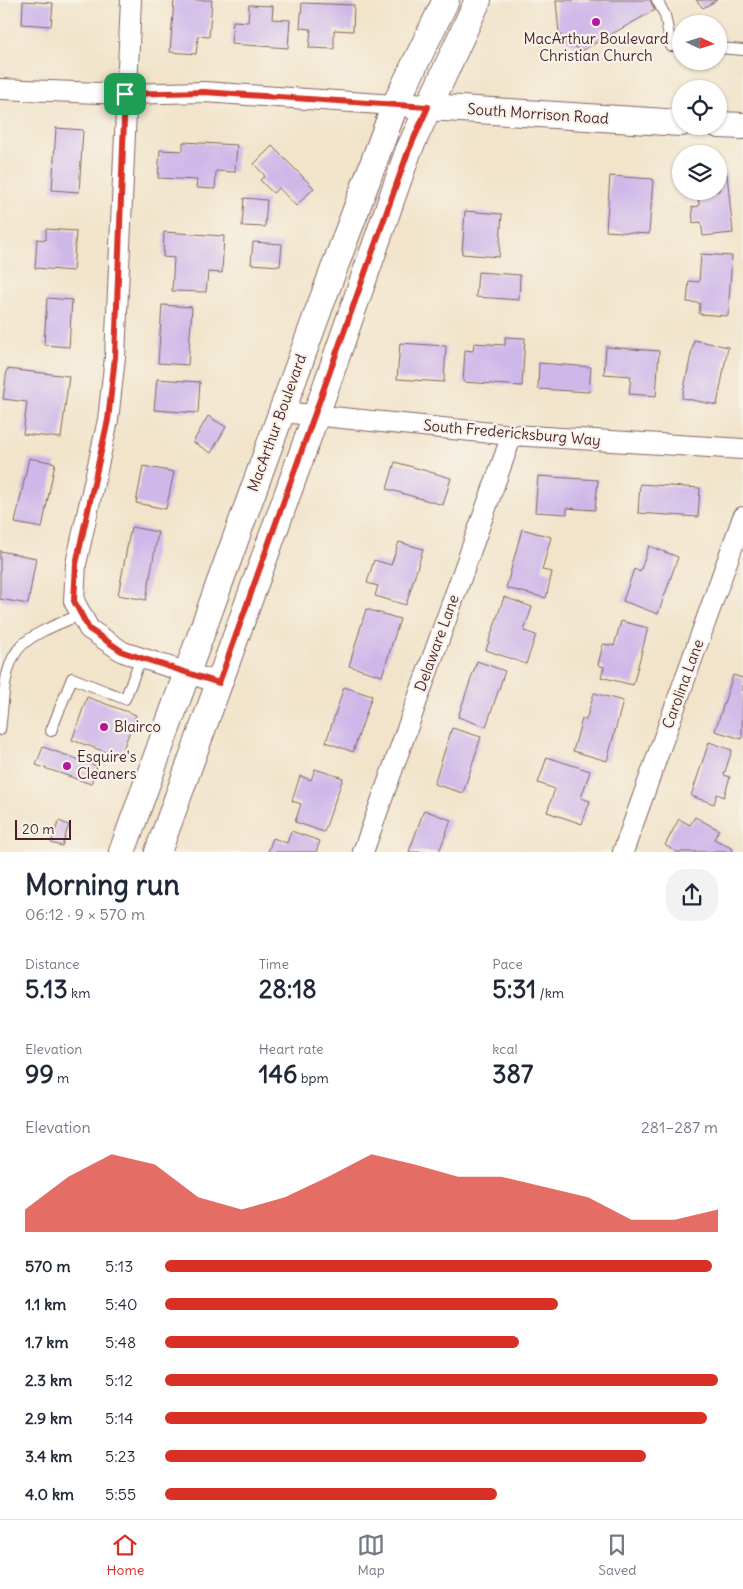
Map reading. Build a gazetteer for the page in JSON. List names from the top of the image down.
{
  "streets": {
    "street": [
      "South Morrison Road",
      "MacArthur Boulevard",
      "South Fredericksburg Way",
      "Delaware Lane",
      "Carolina Lane"
    ]
  },
  "crossings": [
    ["South Morrison Road", "MacArthur Boulevard"],
    ["MacArthur Boulevard", "South Fredericksburg Way"],
    ["South Fredericksburg Way", "Delaware Lane"]
  ],
  "places": ["MacArthur Boulevard Christian Church", "Blairco", "Esquire's Cleaners"],
  "scale_bar": "20 m",
  "north": "right",
  "page": {
    "scale": "20 m",
    "heading": ["Morning run", "06:12 · 9 × 570 m"],
    "stats": [
      ["Distance", "5.13 km"],
      ["Time", "28:18"],
      ["Pace", "5:31 /km"],
      ["Elevation", "99 m"],
      ["Heart rate", "146 bpm"],
      ["kcal", "387"]
    ],
    "chart": ["Elevation", "281–287 m"],
    "list": [
      {
        "name": "570 m",
        "note": "5:13"
      },
      {
        "name": "1.1 km",
        "note": "5:40"
      },
      {
        "name": "1.7 km",
        "note": "5:48"
      },
      {
        "name": "2.3 km",
        "note": "5:12"
      },
      {
        "name": "2.9 km",
        "note": "5:14"
      },
      {
        "name": "3.4 km",
        "note": "5:23"
      },
      {
        "name": "4.0 km",
        "note": "5:55"
      }
    ],
    "tabs": ["Home", "Map", "Saved"]
  }
}
